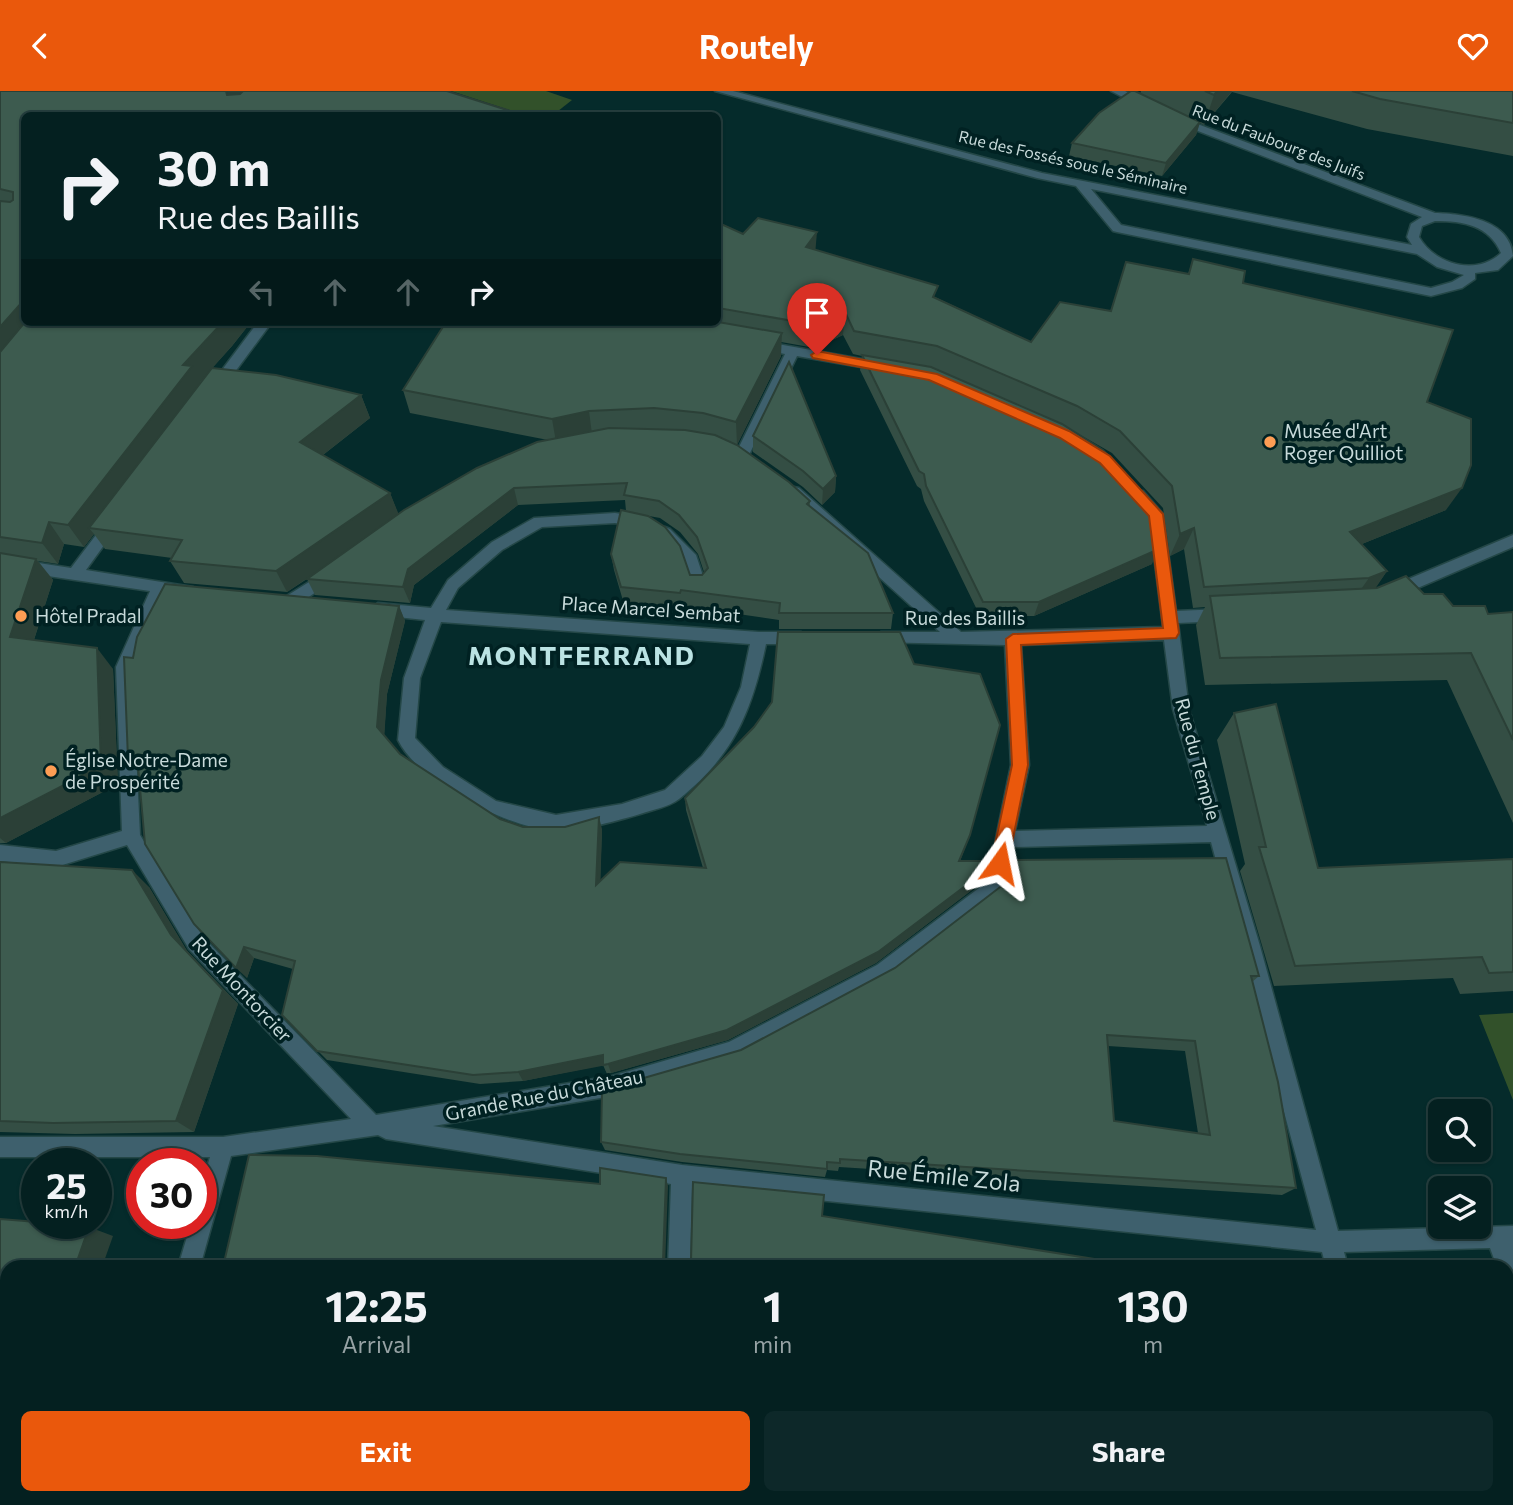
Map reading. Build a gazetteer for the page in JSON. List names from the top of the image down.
{
  "streets": {
    "street": [
      "Rue du Faubourg des Juifs",
      "Rue des Fossés sous le Séminaire",
      "Place Marcel Sembat",
      "Rue des Baillis",
      "Rue du Temple",
      "Rue Montorcier",
      "Grande Rue du Château",
      "Rue Émile Zola"
    ]
  },
  "crossings": [
    ["Rue des Baillis", "Rue du Temple"],
    ["Rue des Baillis", "Grande Rue du Château"],
    ["Rue du Temple", "Rue Émile Zola"],
    ["Rue Montorcier", "Grande Rue du Château"],
    ["Rue Montorcier", "Rue Émile Zola"],
    ["Grande Rue du Château", "Rue Émile Zola"]
  ],
  "districts": ["MONTFERRAND"],
  "places": ["Musée d'Art Roger Quilliot", "Hôtel Pradal", "Église Notre-Dame de Prospérité"],
  "page": {
    "header": "Routely",
    "turn": ["30 m", "Rue des Baillis"],
    "speed": "25 km/h",
    "limit": "30",
    "eta": [
      "12:25",
      "Arrival",
      "1",
      "min",
      "130",
      "m"
    ],
    "buttons": ["Exit", "Share"]
  }
}
